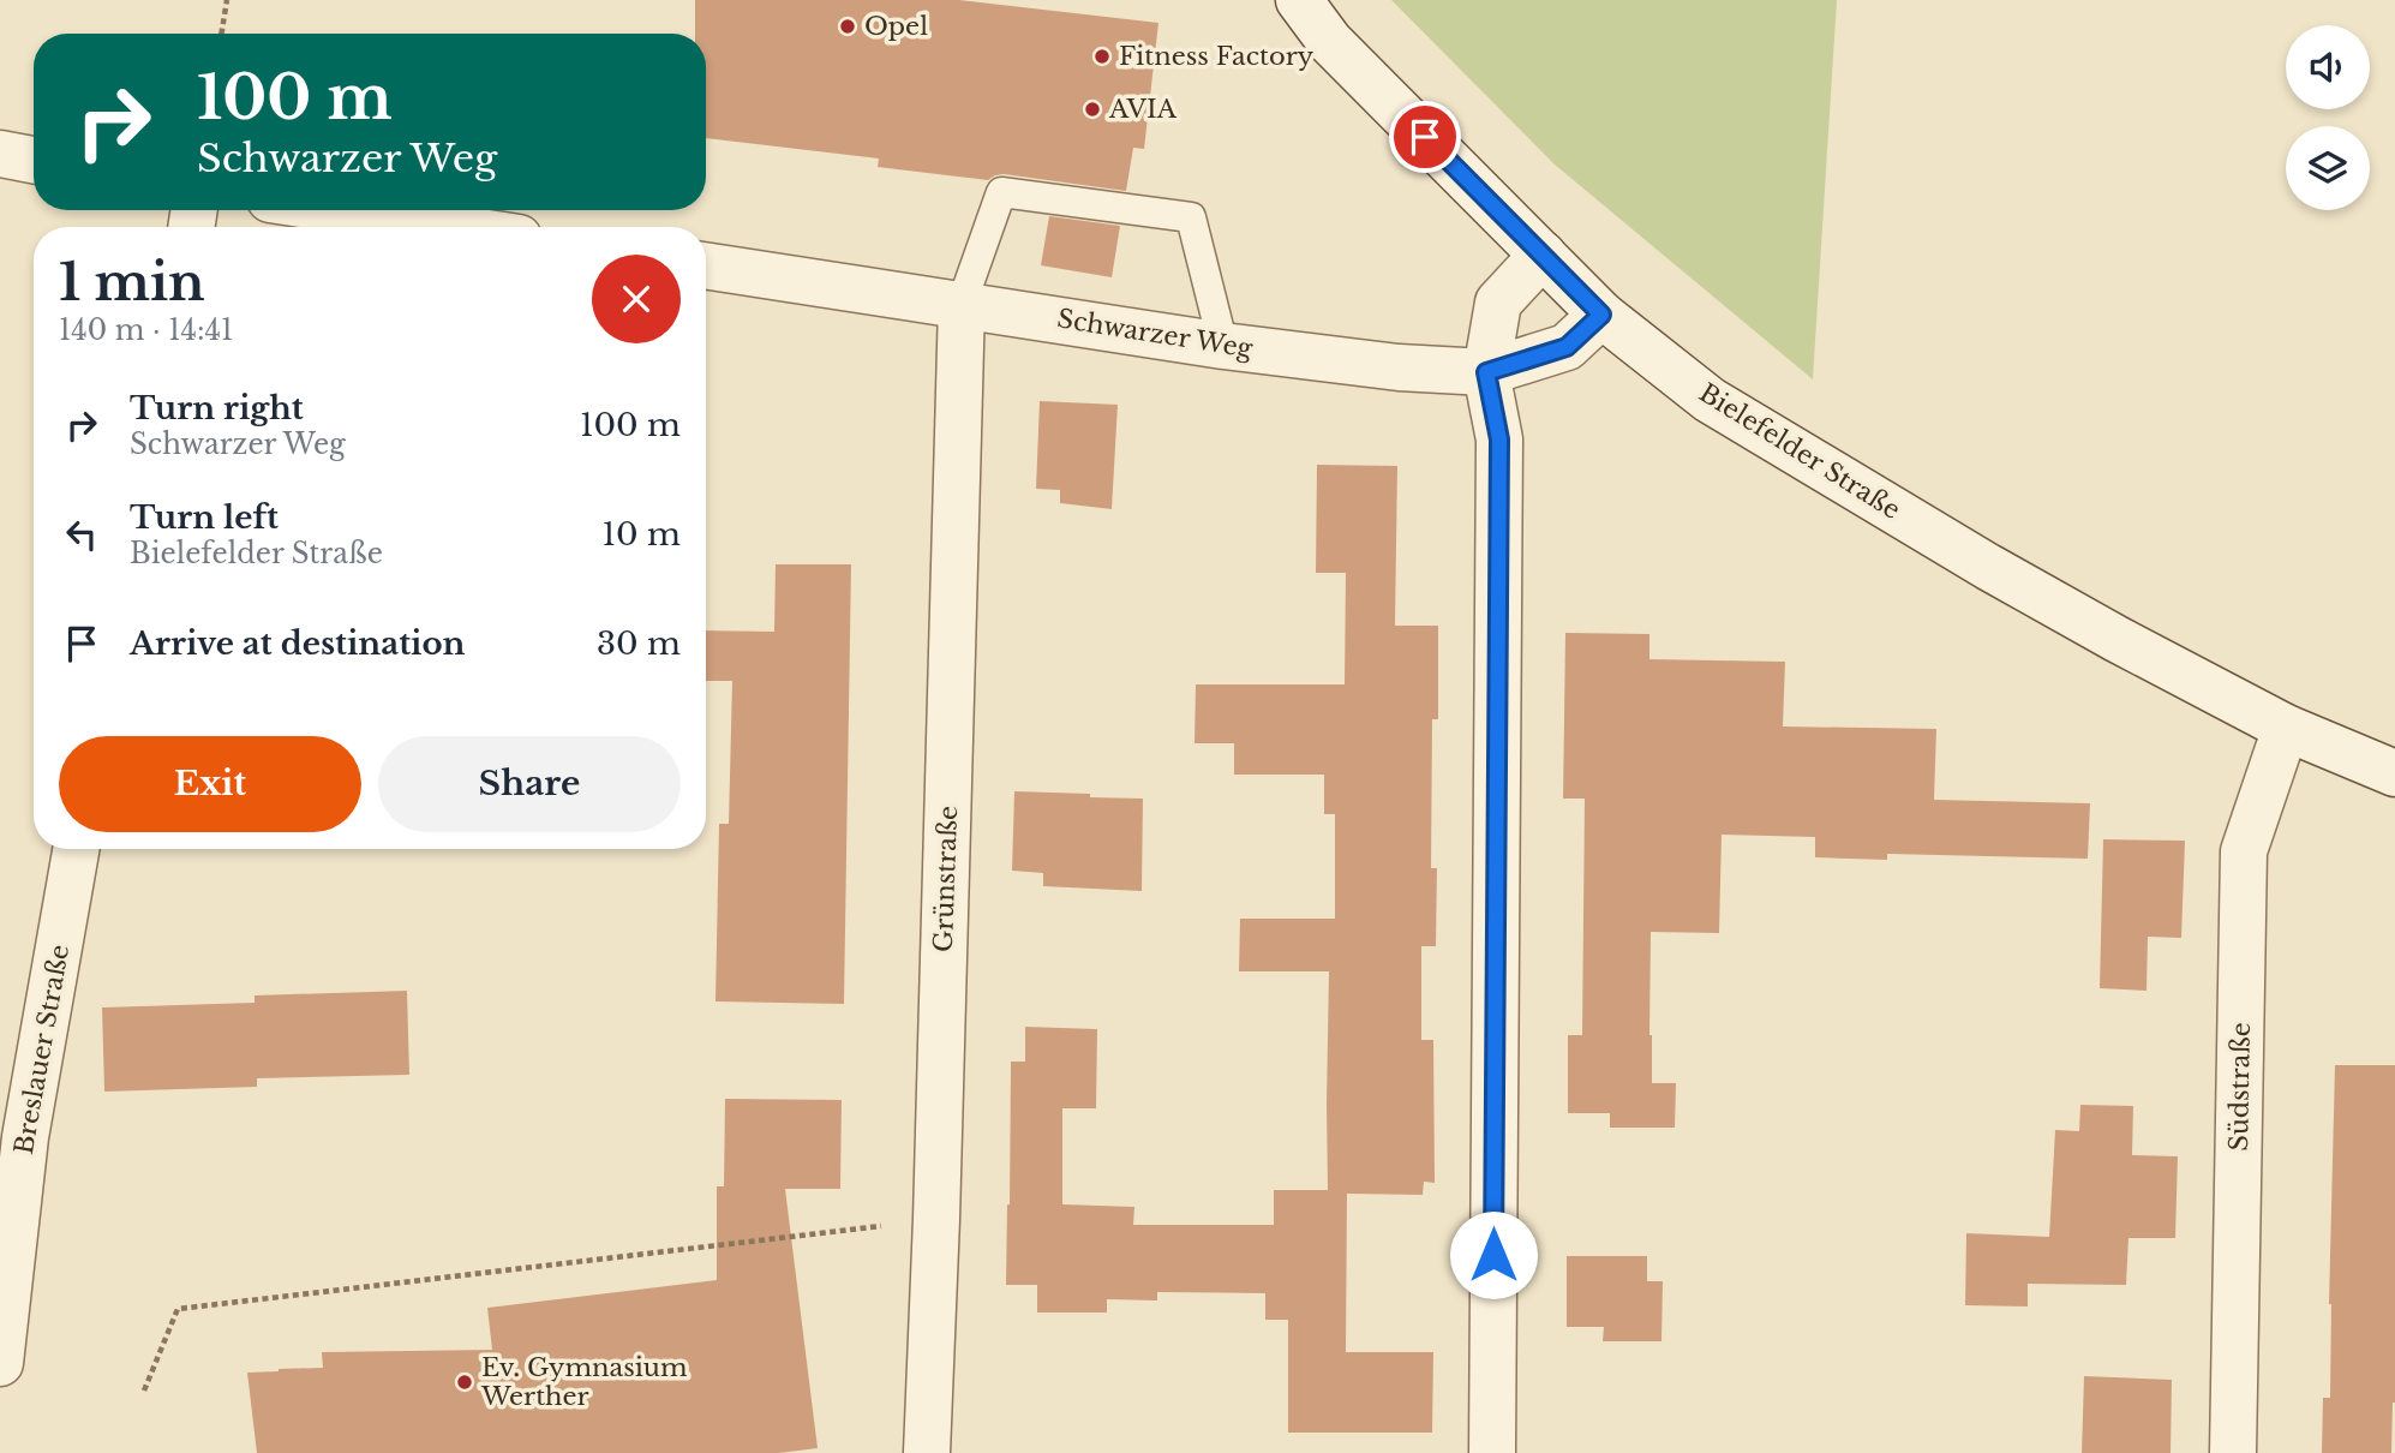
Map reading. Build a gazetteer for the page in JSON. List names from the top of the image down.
{
  "streets": {
    "street": [
      "Schwarzer Weg",
      "Bielefelder Straße",
      "Grünstraße",
      "Breslauer Straße",
      "Südstraße"
    ]
  },
  "crossings": [
    ["Schwarzer Weg", "Bielefelder Straße"],
    ["Schwarzer Weg", "Grünstraße"],
    ["Bielefelder Straße", "Südstraße"]
  ],
  "places": [
    "Opel",
    "Fitness Factory",
    "AVIA",
    "Ev. Gymnasium Werther"
  ],
  "page": {
    "turn": ["100 m", "Schwarzer Weg"],
    "heading": ["1 min", "140 m · 14:41"],
    "list": [
      {
        "name": "Turn right",
        "note": "Schwarzer Weg",
        "value": "100 m"
      },
      {
        "name": "Turn left",
        "note": "Bielefelder Straße",
        "value": "10 m"
      },
      {
        "name": "Arrive at destination",
        "value": "30 m"
      }
    ],
    "buttons": ["Exit", "Share"]
  }
}
